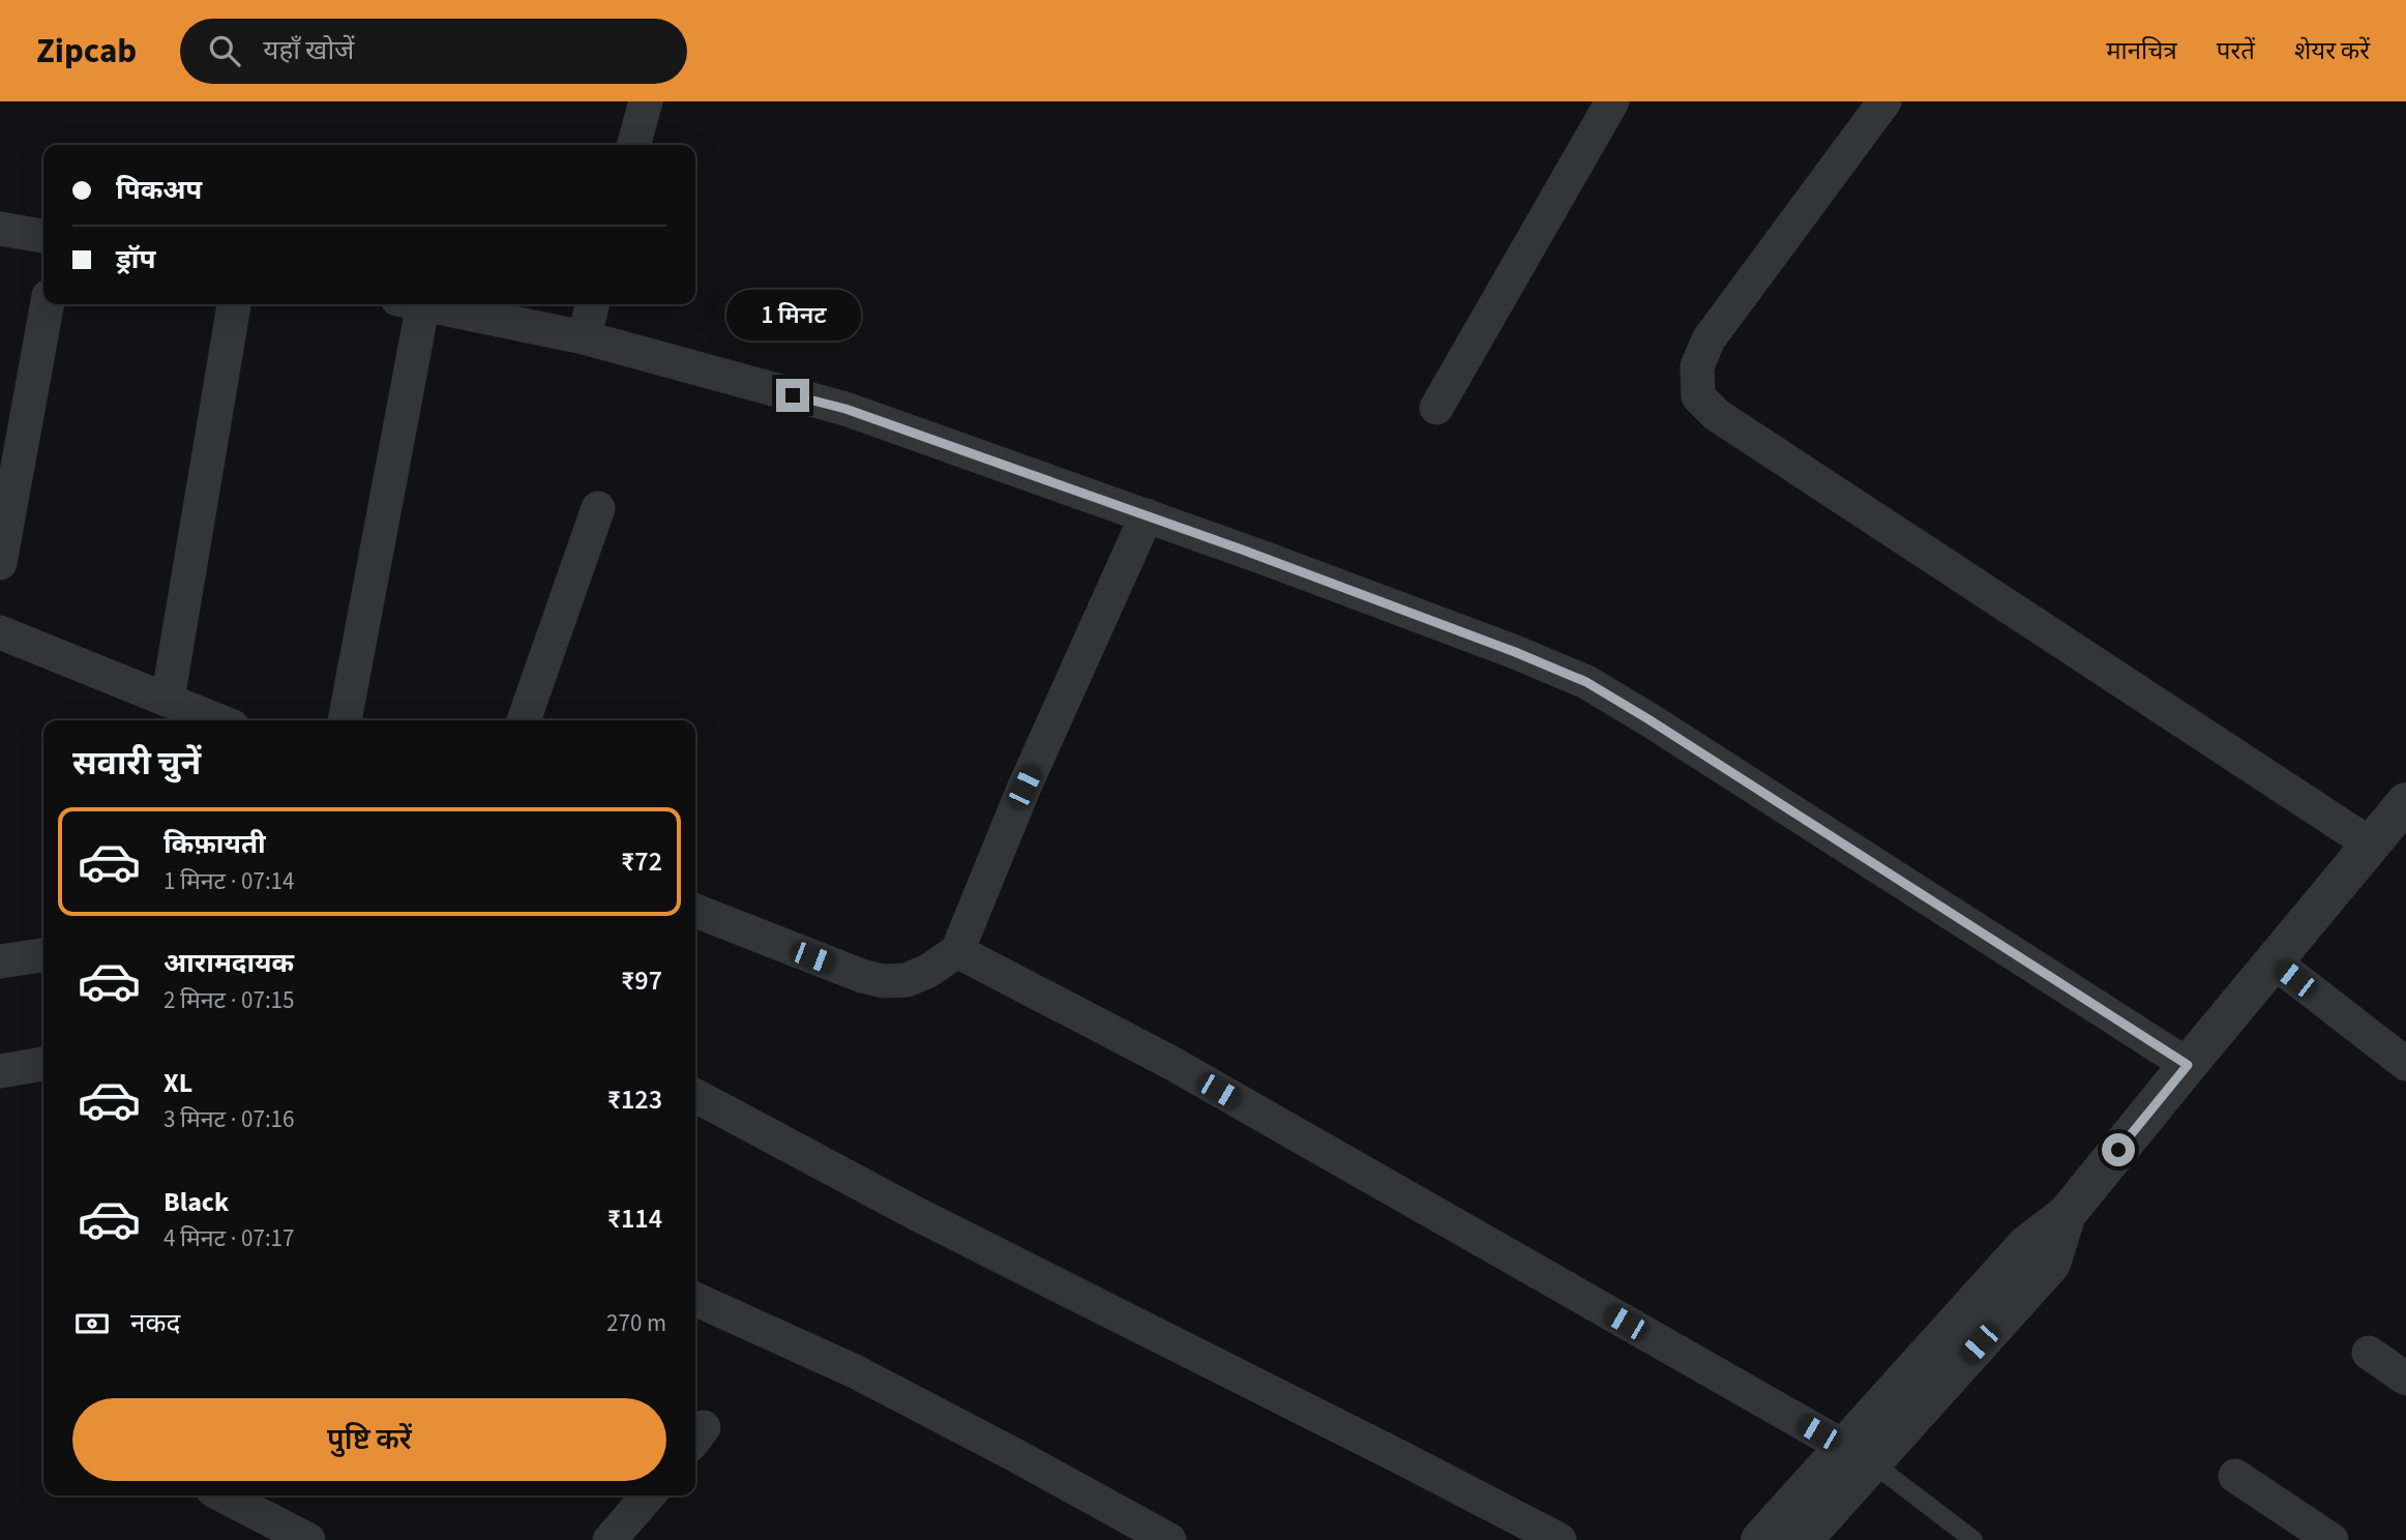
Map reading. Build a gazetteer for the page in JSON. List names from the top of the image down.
{
  "page": {
    "header": "Zipcab",
    "search": "यहाँ खोजें",
    "nav": ["मानचित्र", "परतें", "शेयर करें"],
    "banner": ["पिकअप", "ड्रॉप"],
    "bubble": "1 मिनट",
    "heading": "सवारी चुनें",
    "list": [
      {
        "name": "किफ़ायती",
        "note": "1 मिनट · 07:14",
        "value": "₹72"
      },
      {
        "name": "आरामदायक",
        "note": "2 मिनट · 07:15",
        "value": "₹97"
      },
      {
        "name": "XL",
        "note": "3 मिनट · 07:16",
        "value": "₹123"
      },
      {
        "name": "Black",
        "note": "4 मिनट · 07:17",
        "value": "₹114"
      }
    ],
    "pay": ["नकद", "270 m"],
    "buttons": "पुष्टि करें"
  }
}
